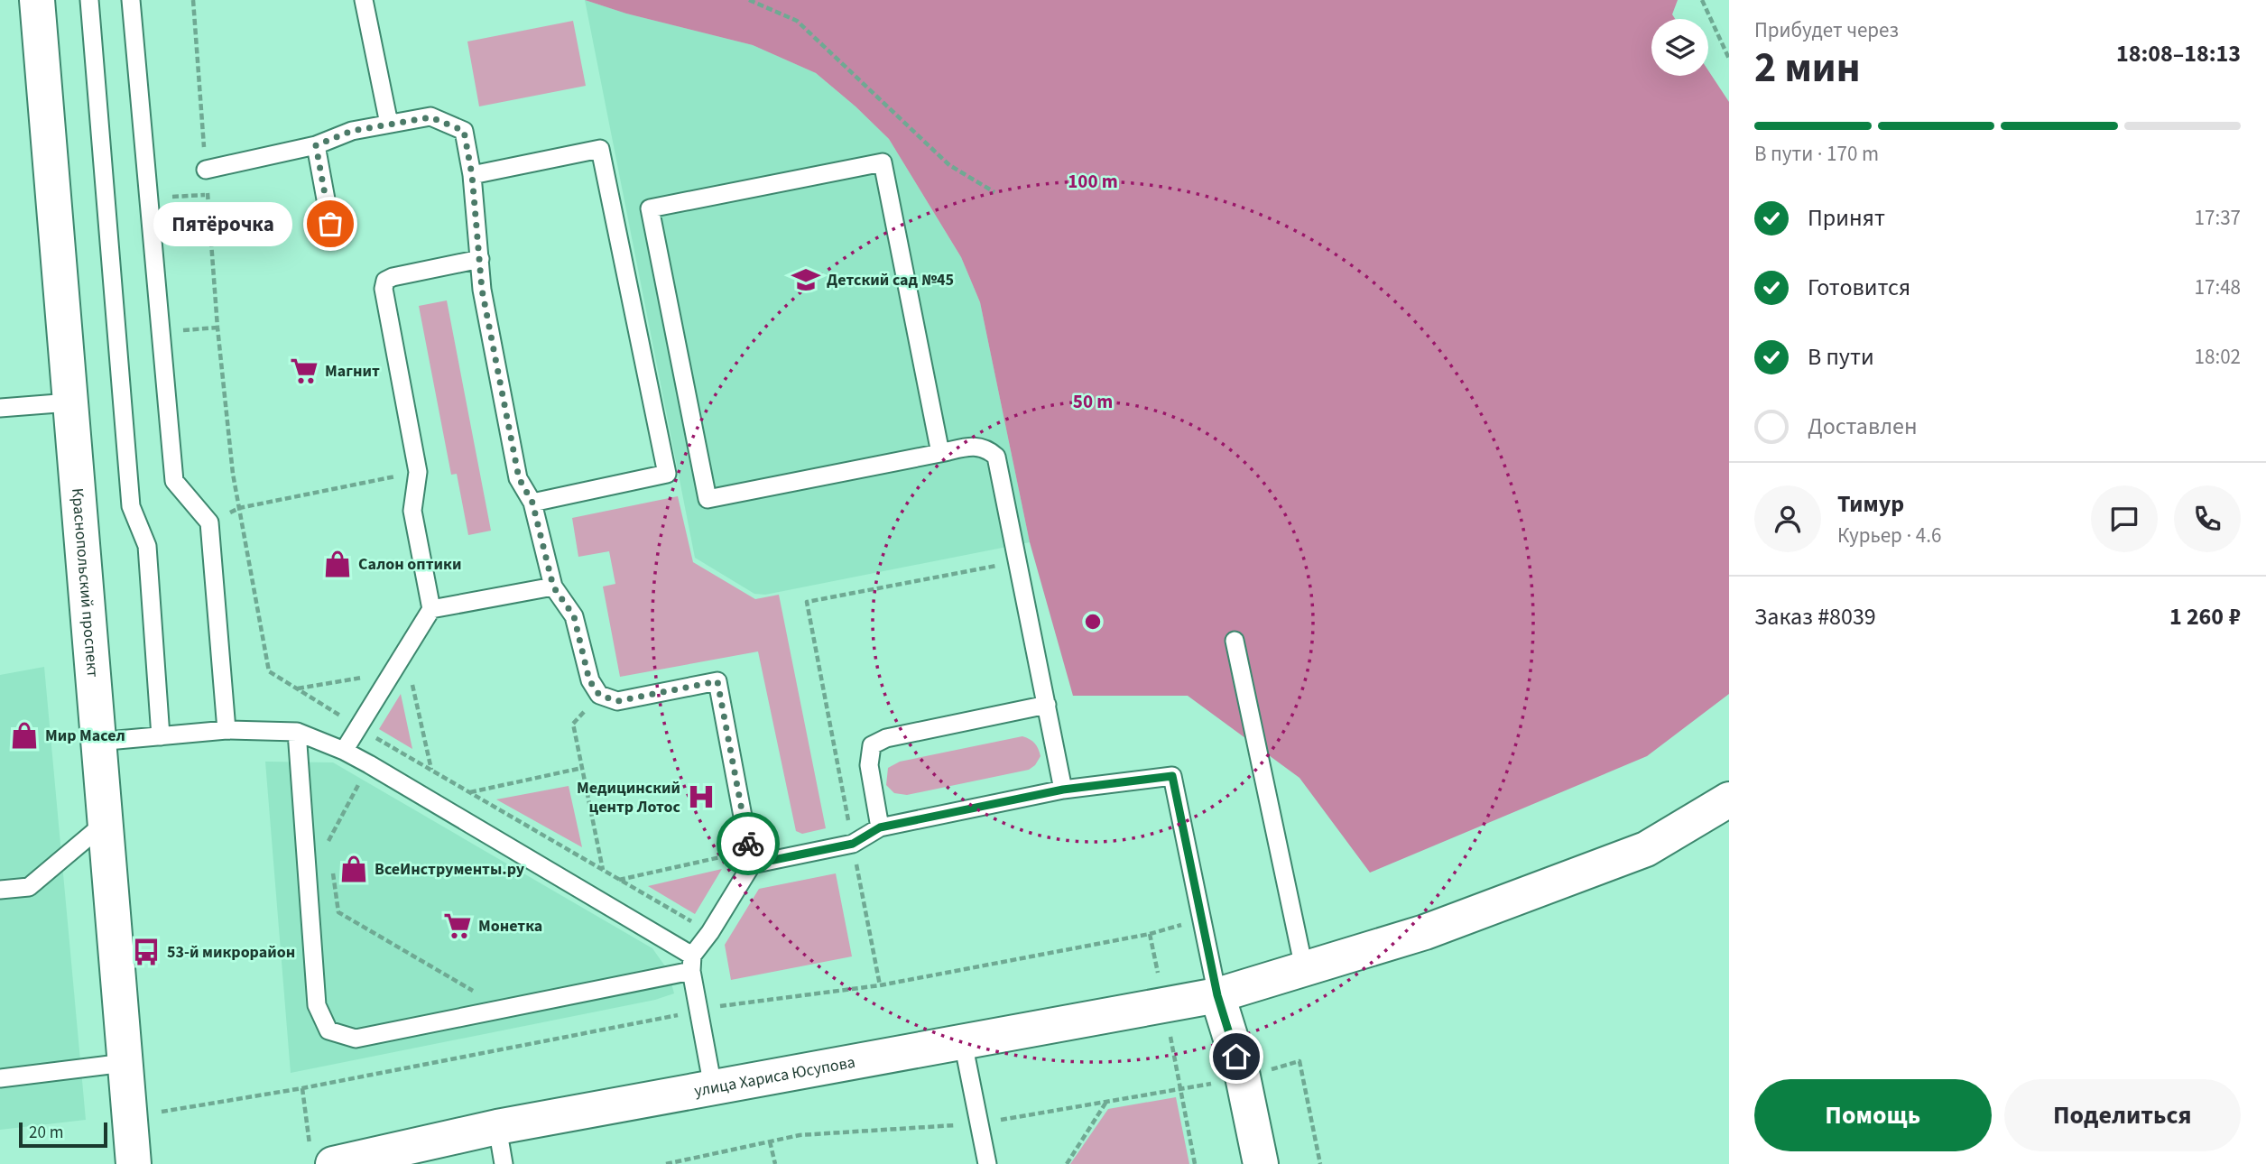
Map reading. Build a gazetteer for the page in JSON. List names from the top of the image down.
{
  "streets": {
    "street": ["Краснопольский проспект", "улица Хариса Юсупова"]
  },
  "places": {
    "other": ["Пятёрочка"],
    "school or university": ["Детский сад №45"],
    "supermarket": ["Магнит", "Монетка"],
    "shop": ["Салон оптики", "Мир Масел", "ВсеИнструменты.ру"],
    "hospital": ["Медицинский центр Лотос"],
    "bus stop": ["53-й микрорайон"]
  },
  "scale_bar": "20 m",
  "page": {
    "heading": ["2 мин", "Прибудет через", "18:08–18:13"],
    "panel": [
      "Тимур",
      "Курьер · 4.6",
      "Заказ #8039",
      "1 260 ₽"
    ],
    "bar": "В пути · 170 m",
    "list": [
      ["Принят", "17:37"],
      ["Готовится", "17:48"],
      ["В пути", "18:02"],
      "Доставлен"
    ],
    "bubble": "Пятёрочка",
    "buttons": ["Помощь", "Поделиться"],
    "scale": "20 m"
  },
  "rings": ["100 m", "50 m"]
}
